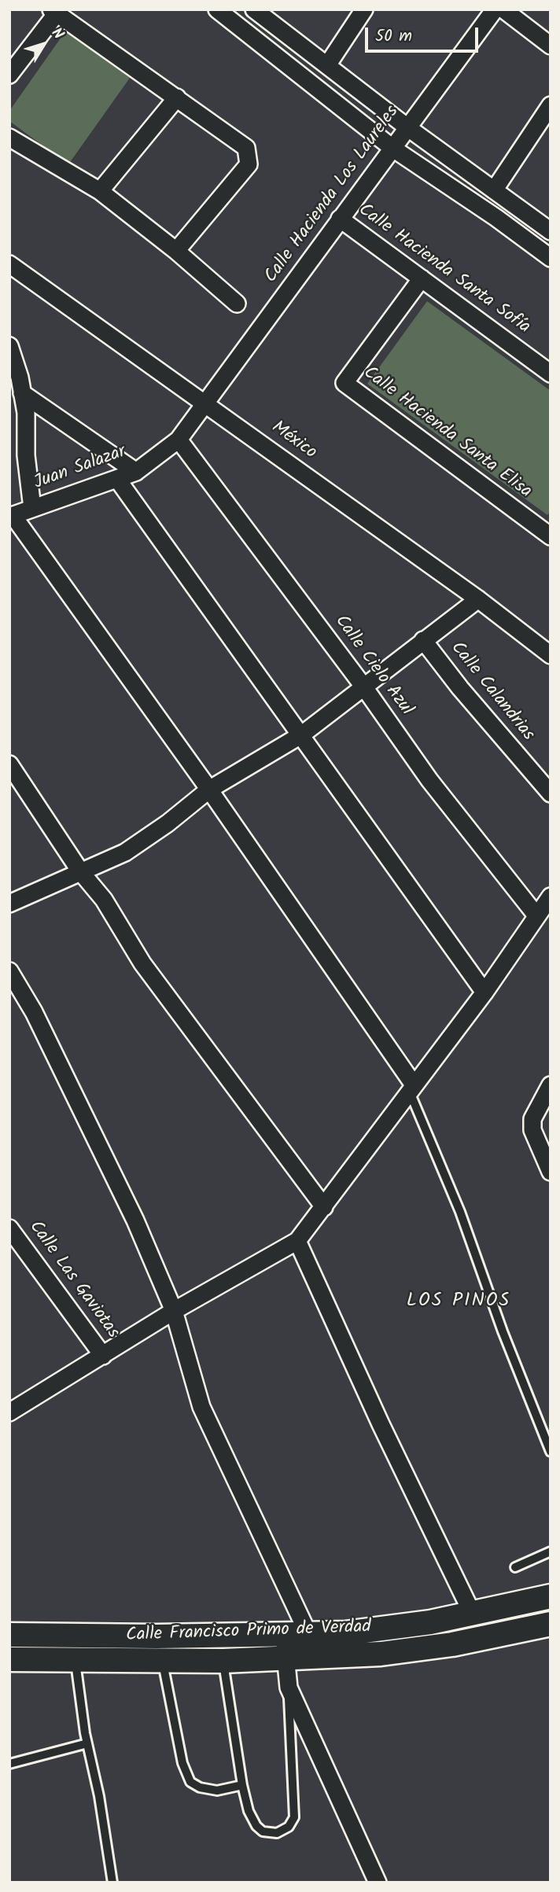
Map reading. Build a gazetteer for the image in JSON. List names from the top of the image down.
{
  "streets": {
    "main road": ["Calle Francisco Primo de Verdad"],
    "street": [
      "Calle Hacienda Los Laureles",
      "Calle Hacienda Santa Sofía",
      "Calle Hacienda Santa Elisa",
      "México",
      "Juan Salazar",
      "Calle Cielo Azul",
      "Calle Calandrias",
      "Calle Las Gaviotas"
    ]
  },
  "crossings": [
    ["Calle Hacienda Los Laureles", "Calle Hacienda Santa Sofía"],
    ["Calle Hacienda Los Laureles", "México"],
    ["Calle Hacienda Los Laureles", "Juan Salazar"],
    ["Calle Hacienda Santa Sofía", "Calle Hacienda Santa Elisa"],
    ["México", "Juan Salazar"],
    ["Juan Salazar", "Calle Cielo Azul"]
  ],
  "districts": ["LOS PINOS"],
  "scale_bar": "50 m",
  "north": "top right"
}
